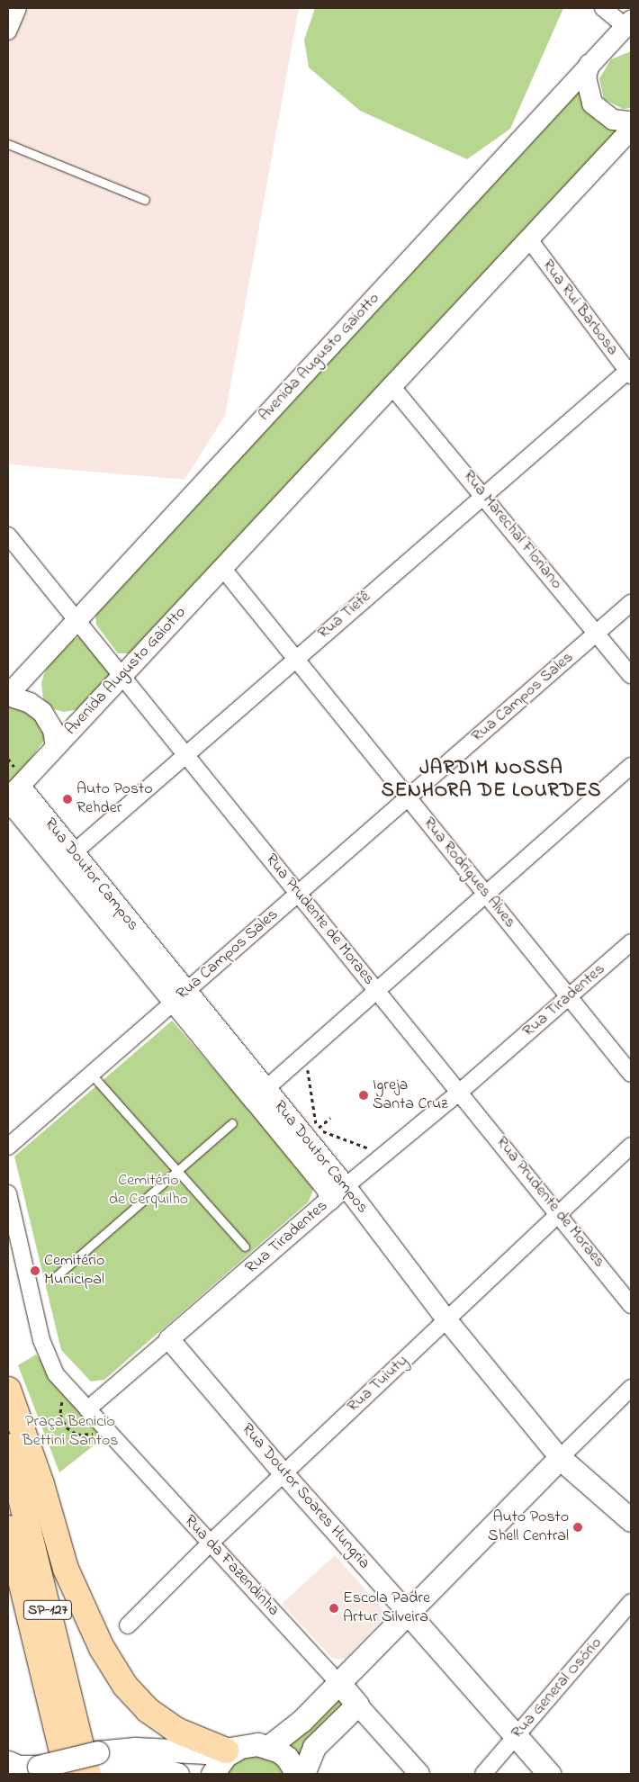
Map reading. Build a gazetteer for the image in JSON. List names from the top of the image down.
{
  "streets": {
    "highway": ["SP-127"],
    "main road": ["Rua Doutor Campos", "Rua Doutor Soares Hungria", "Rua da Fazendinha"],
    "street": [
      "Rua Rui Barbosa",
      "Avenida Augusto Gaiotto",
      "Rua Marechal Floriano",
      "Rua Tietê",
      "Rua Campos Sales",
      "Rua Rodrigues Alves",
      "Rua Prudente de Moraes",
      "Rua Tiradentes",
      "Rua Tuiuty",
      "Rua General Osório"
    ]
  },
  "crossings": [
    ["Rua Rui Barbosa", "Avenida Augusto Gaiotto"],
    ["Rua Rui Barbosa", "Rua Tietê"],
    ["Avenida Augusto Gaiotto", "Rua Marechal Floriano"],
    ["Avenida Augusto Gaiotto", "Rua Rodrigues Alves"],
    ["Avenida Augusto Gaiotto", "Rua Doutor Campos"],
    ["Avenida Augusto Gaiotto", "Rua Prudente de Moraes"],
    ["Rua Marechal Floriano", "Rua Tietê"],
    ["Rua Marechal Floriano", "Rua Campos Sales"],
    ["Rua Tietê", "Rua Rodrigues Alves"],
    ["Rua Tietê", "Rua Doutor Campos"],
    ["Rua Tietê", "Rua Prudente de Moraes"],
    ["Rua Campos Sales", "Rua Rodrigues Alves"],
    ["Rua Campos Sales", "Rua Doutor Campos"],
    ["Rua Campos Sales", "Rua Prudente de Moraes"],
    ["Rua Rodrigues Alves", "Rua Tiradentes"],
    ["Rua Doutor Campos", "Rua Tiradentes"],
    ["Rua Doutor Campos", "Rua Tuiuty"],
    ["Rua Prudente de Moraes", "Rua Tiradentes"],
    ["Rua Prudente de Moraes", "Rua Tuiuty"],
    ["Rua Tiradentes", "Rua Doutor Soares Hungria"],
    ["Rua Tiradentes", "Rua da Fazendinha"],
    ["Rua Tuiuty", "Rua Doutor Soares Hungria"],
    ["Rua Tuiuty", "Rua da Fazendinha"],
    ["Rua Doutor Soares Hungria", "Rua General Osório"]
  ],
  "districts": ["JARDIM NOSSA SENHORA DE LOURDES"],
  "parks": ["Cemitério de Cerquilho", "Praça Benicio Bettini Santos"],
  "places": [
    "Auto Posto Rehder",
    "Igreja Santa Cruz",
    "Cemitério Municipal",
    "Auto Posto Shell Central",
    "Escola Padre Artur Silveira"
  ]
}
